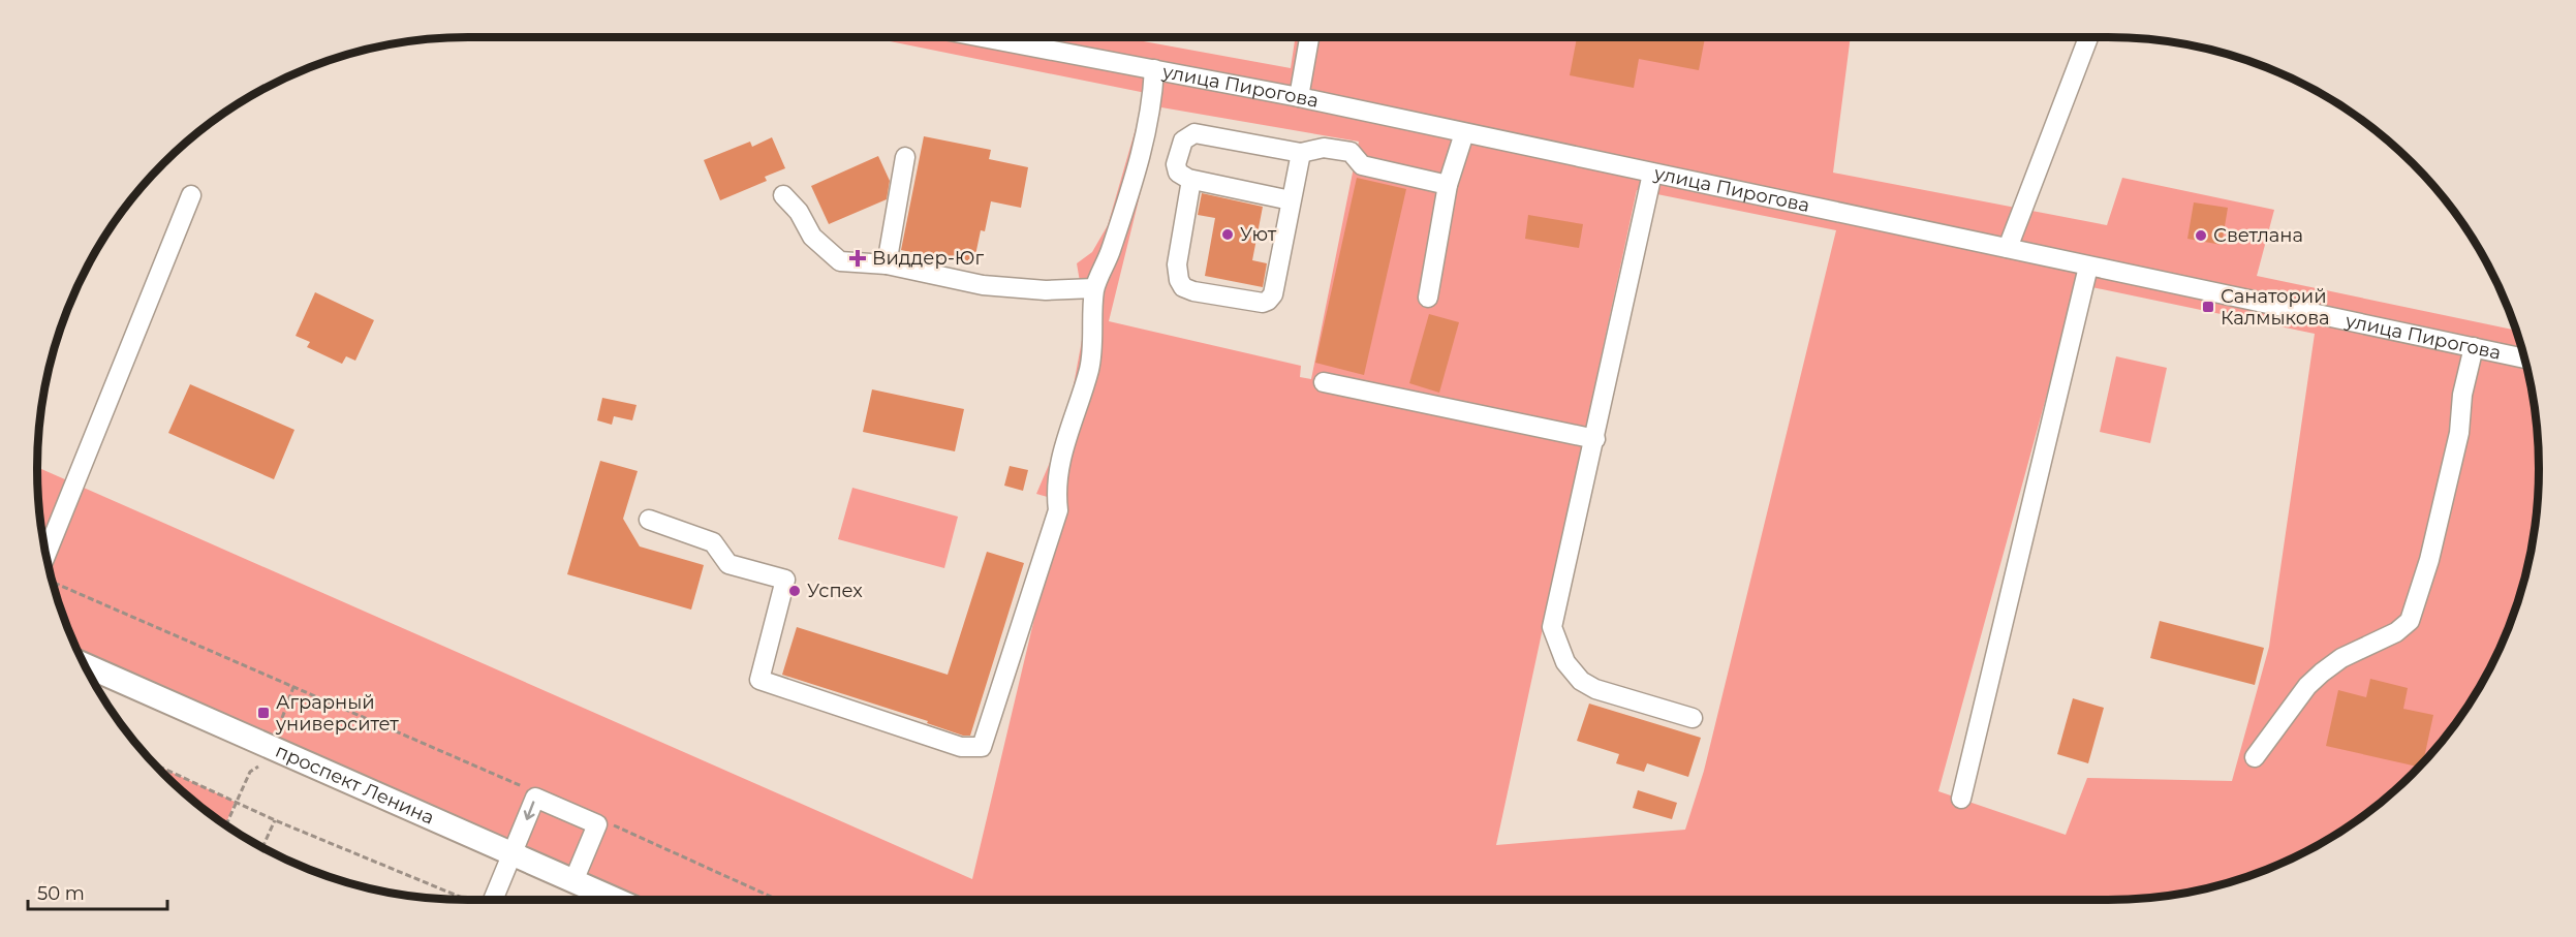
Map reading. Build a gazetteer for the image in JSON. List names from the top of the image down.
{
  "streets": {
    "main road": ["проспект Ленина"],
    "street": ["улица Пирогова"]
  },
  "places": {
    "other": ["Уют", "Светлана", "Успех"],
    "health": ["Виддер-Юг"],
    "transit": ["Санаторий Калмыкова", "Аграрный университет"]
  },
  "scale_bar": "50 m"
}
